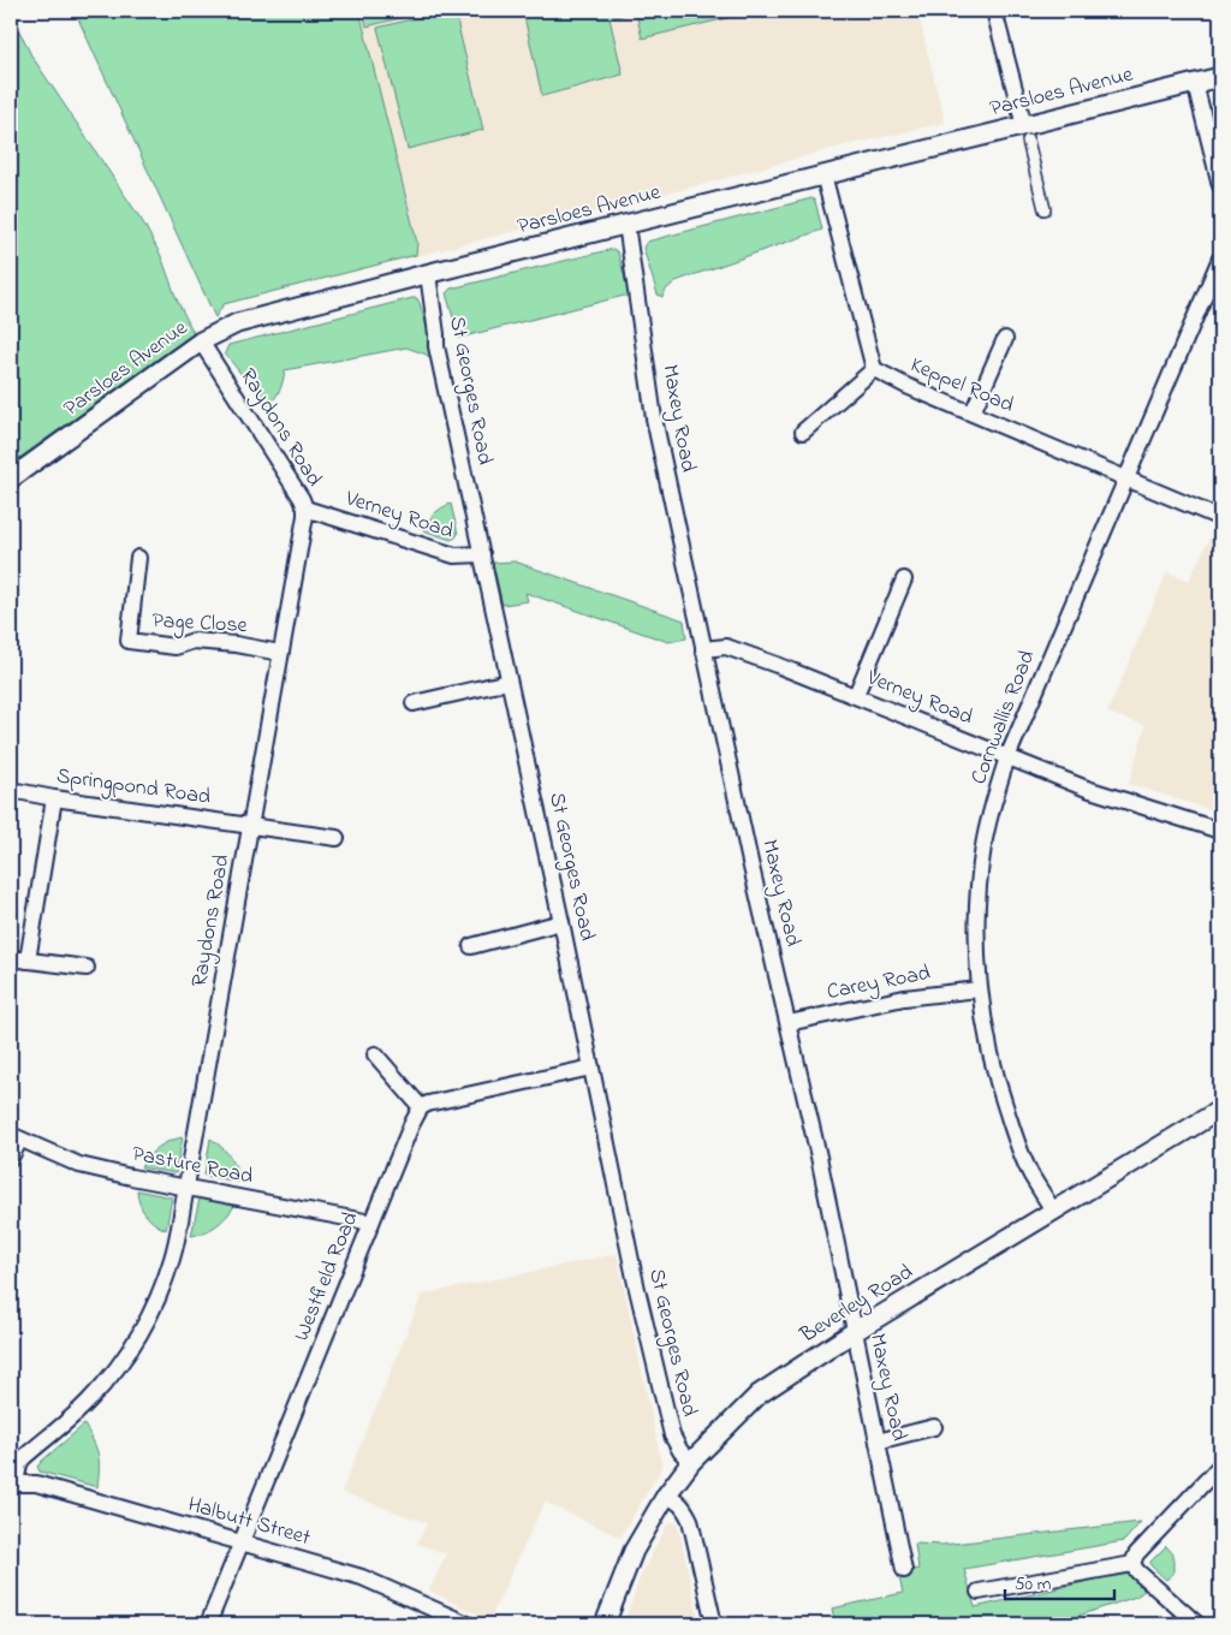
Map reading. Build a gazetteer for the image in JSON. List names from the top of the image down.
{
  "streets": {
    "street": [
      "Parsloes Avenue",
      "Keppel Road",
      "St Georges Road",
      "Maxey Road",
      "Raydons Road",
      "Verney Road",
      "Page Close",
      "Cornwallis Road",
      "Springpond Road",
      "Carey Road",
      "Pasture Road",
      "Westfield Road",
      "Beverley Road",
      "Halbutt Street"
    ]
  },
  "crossings": [
    ["Parsloes Avenue", "St Georges Road"],
    ["Parsloes Avenue", "Maxey Road"],
    ["Parsloes Avenue", "Raydons Road"],
    ["Keppel Road", "Cornwallis Road"],
    ["St Georges Road", "Verney Road"],
    ["St Georges Road", "Beverley Road"],
    ["Maxey Road", "Verney Road"],
    ["Maxey Road", "Carey Road"],
    ["Maxey Road", "Beverley Road"],
    ["Raydons Road", "Verney Road"],
    ["Raydons Road", "Page Close"],
    ["Raydons Road", "Springpond Road"],
    ["Raydons Road", "Pasture Road"],
    ["Raydons Road", "Halbutt Street"],
    ["Verney Road", "Cornwallis Road"],
    ["Cornwallis Road", "Carey Road"],
    ["Cornwallis Road", "Beverley Road"],
    ["Pasture Road", "Westfield Road"],
    ["Westfield Road", "Halbutt Street"]
  ],
  "scale_bar": "50 m"
}
